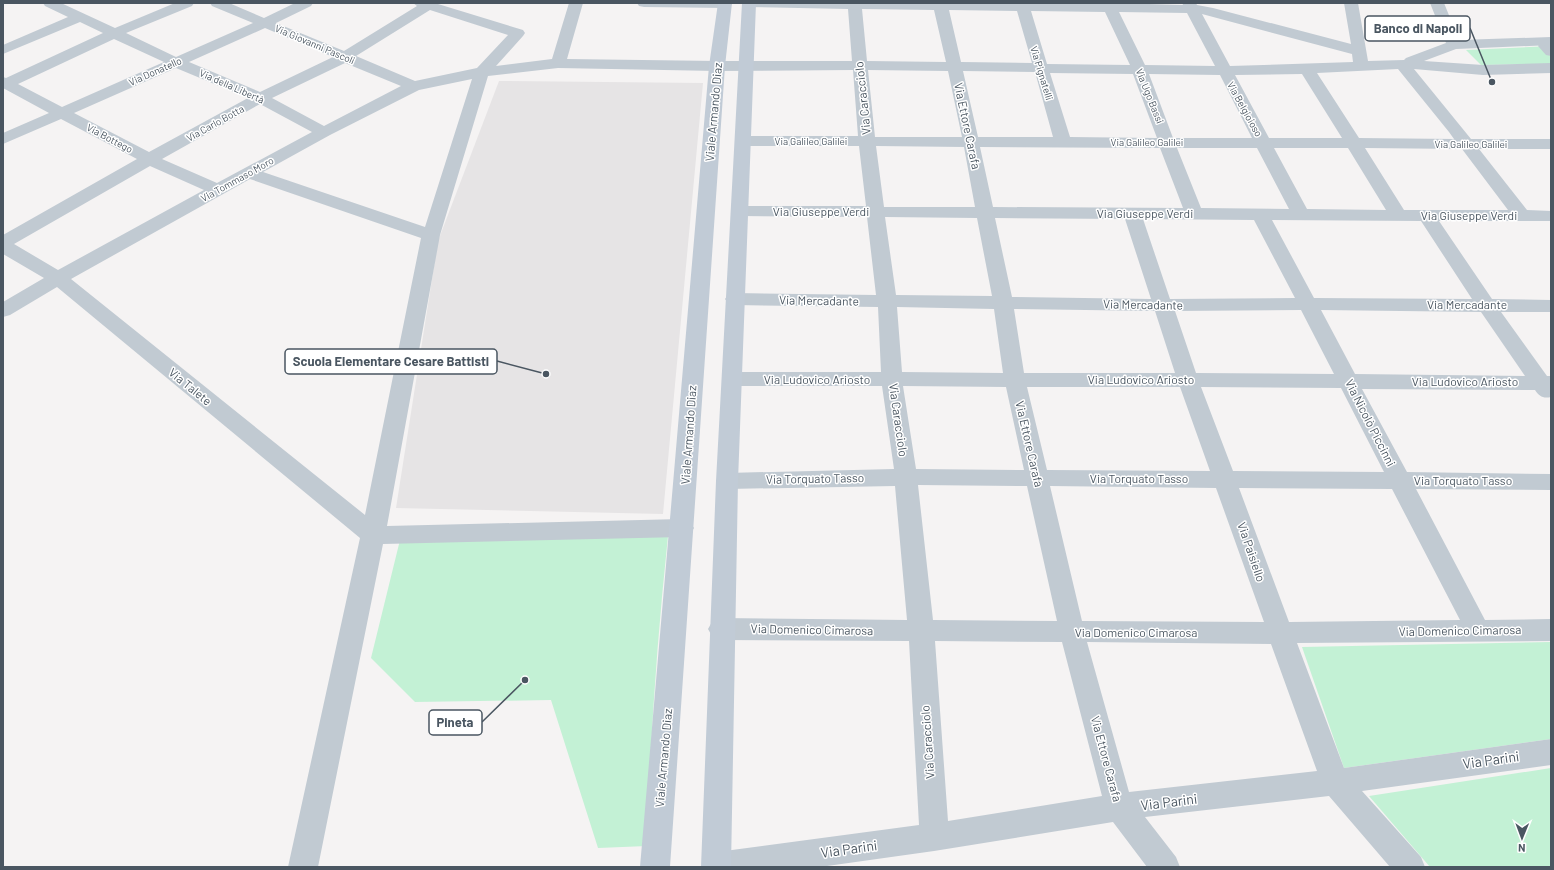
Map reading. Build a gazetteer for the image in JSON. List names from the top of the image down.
{
  "streets": {
    "main road": ["Viale Armando Diaz"],
    "street": [
      "Via Giovanni Pascoli",
      "Via Donatello",
      "Via Pignatelli",
      "Via della Libertà",
      "Via Ugo Bassi",
      "Via Caracciolo",
      "Via Belgioioso",
      "Via Carlo Botta",
      "Via Ettore Carafa",
      "Via Bottego",
      "Via Galileo Galilei",
      "Via Tommaso Moro",
      "Via Giuseppe Verdi",
      "Via Mercadante",
      "Via Ludovico Ariosto",
      "Via Talete",
      "Via Nicolò Piccinni",
      "Via Torquato Tasso",
      "Via Paisiello",
      "Via Domenico Cimarosa",
      "Via Parini"
    ]
  },
  "crossings": [
    ["Via Giovanni Pascoli", "Via Donatello"],
    ["Via Giovanni Pascoli", "Via Carlo Botta"],
    ["Via Giovanni Pascoli", "Via Tommaso Moro"],
    ["Via Donatello", "Via della Libertà"],
    ["Via Donatello", "Via Bottego"],
    ["Via Pignatelli", "Via Galileo Galilei"],
    ["Via Pignatelli", "Via Tommaso Moro"],
    ["Via della Libertà", "Via Carlo Botta"],
    ["Via della Libertà", "Via Tommaso Moro"],
    ["Via Ugo Bassi", "Via Galileo Galilei"],
    ["Via Ugo Bassi", "Via Tommaso Moro"],
    ["Via Ugo Bassi", "Via Giuseppe Verdi"],
    ["Via Caracciolo", "Via Galileo Galilei"],
    ["Via Caracciolo", "Via Tommaso Moro"],
    ["Via Caracciolo", "Via Giuseppe Verdi"],
    ["Via Caracciolo", "Via Mercadante"],
    ["Via Caracciolo", "Via Ludovico Ariosto"],
    ["Via Caracciolo", "Via Torquato Tasso"],
    ["Via Caracciolo", "Via Domenico Cimarosa"],
    ["Via Caracciolo", "Via Parini"],
    ["Via Belgioioso", "Via Galileo Galilei"],
    ["Via Belgioioso", "Via Tommaso Moro"],
    ["Via Belgioioso", "Via Giuseppe Verdi"],
    ["Viale Armando Diaz", "Via Tommaso Moro"],
    ["Via Carlo Botta", "Via Bottego"],
    ["Via Carlo Botta", "Via Talete"],
    ["Via Ettore Carafa", "Via Galileo Galilei"],
    ["Via Ettore Carafa", "Via Tommaso Moro"],
    ["Via Ettore Carafa", "Via Giuseppe Verdi"],
    ["Via Ettore Carafa", "Via Mercadante"],
    ["Via Ettore Carafa", "Via Ludovico Ariosto"],
    ["Via Ettore Carafa", "Via Torquato Tasso"],
    ["Via Ettore Carafa", "Via Domenico Cimarosa"],
    ["Via Ettore Carafa", "Via Parini"],
    ["Via Bottego", "Via Tommaso Moro"],
    ["Via Tommaso Moro", "Via Talete"],
    ["Via Giuseppe Verdi", "Via Nicolò Piccinni"],
    ["Via Giuseppe Verdi", "Via Paisiello"],
    ["Via Mercadante", "Via Nicolò Piccinni"],
    ["Via Mercadante", "Via Paisiello"],
    ["Via Ludovico Ariosto", "Via Nicolò Piccinni"],
    ["Via Ludovico Ariosto", "Via Paisiello"],
    ["Via Nicolò Piccinni", "Via Torquato Tasso"],
    ["Via Nicolò Piccinni", "Via Domenico Cimarosa"],
    ["Via Torquato Tasso", "Via Paisiello"],
    ["Via Paisiello", "Via Domenico Cimarosa"],
    ["Via Paisiello", "Via Parini"]
  ],
  "places": ["Banco di Napoli", "Scuola Elementare Cesare Battisti", "Pineta"],
  "north": "bottom"
}
